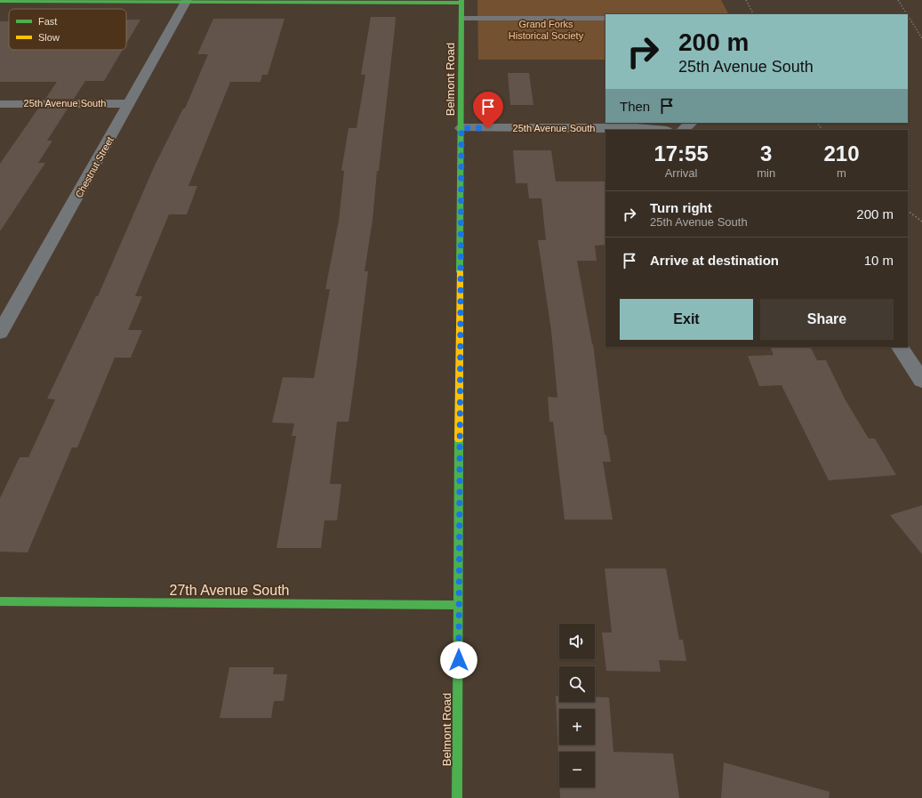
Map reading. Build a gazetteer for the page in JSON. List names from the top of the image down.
{
  "streets": {
    "street": [
      "Belmont Road",
      "25th Avenue South",
      "Chestnut Street",
      "27th Avenue South"
    ]
  },
  "crossings": [
    ["Belmont Road", "25th Avenue South"],
    ["Belmont Road", "27th Avenue South"],
    ["25th Avenue South", "Chestnut Street"]
  ],
  "parks": ["Grand Forks Historical Society"],
  "legend": ["Fast", "Slow"],
  "page": {
    "turn": ["200 m", "25th Avenue South"],
    "then": "Then",
    "eta": [
      "17:55",
      "Arrival",
      "3",
      "min",
      "210",
      "m"
    ],
    "list": [
      {
        "name": "Turn right",
        "note": "25th Avenue South",
        "value": "200 m"
      },
      {
        "name": "Arrive at destination",
        "value": "10 m"
      }
    ],
    "buttons": ["Exit", "Share"],
    "map_buttons": ["+", "−"]
  }
}
